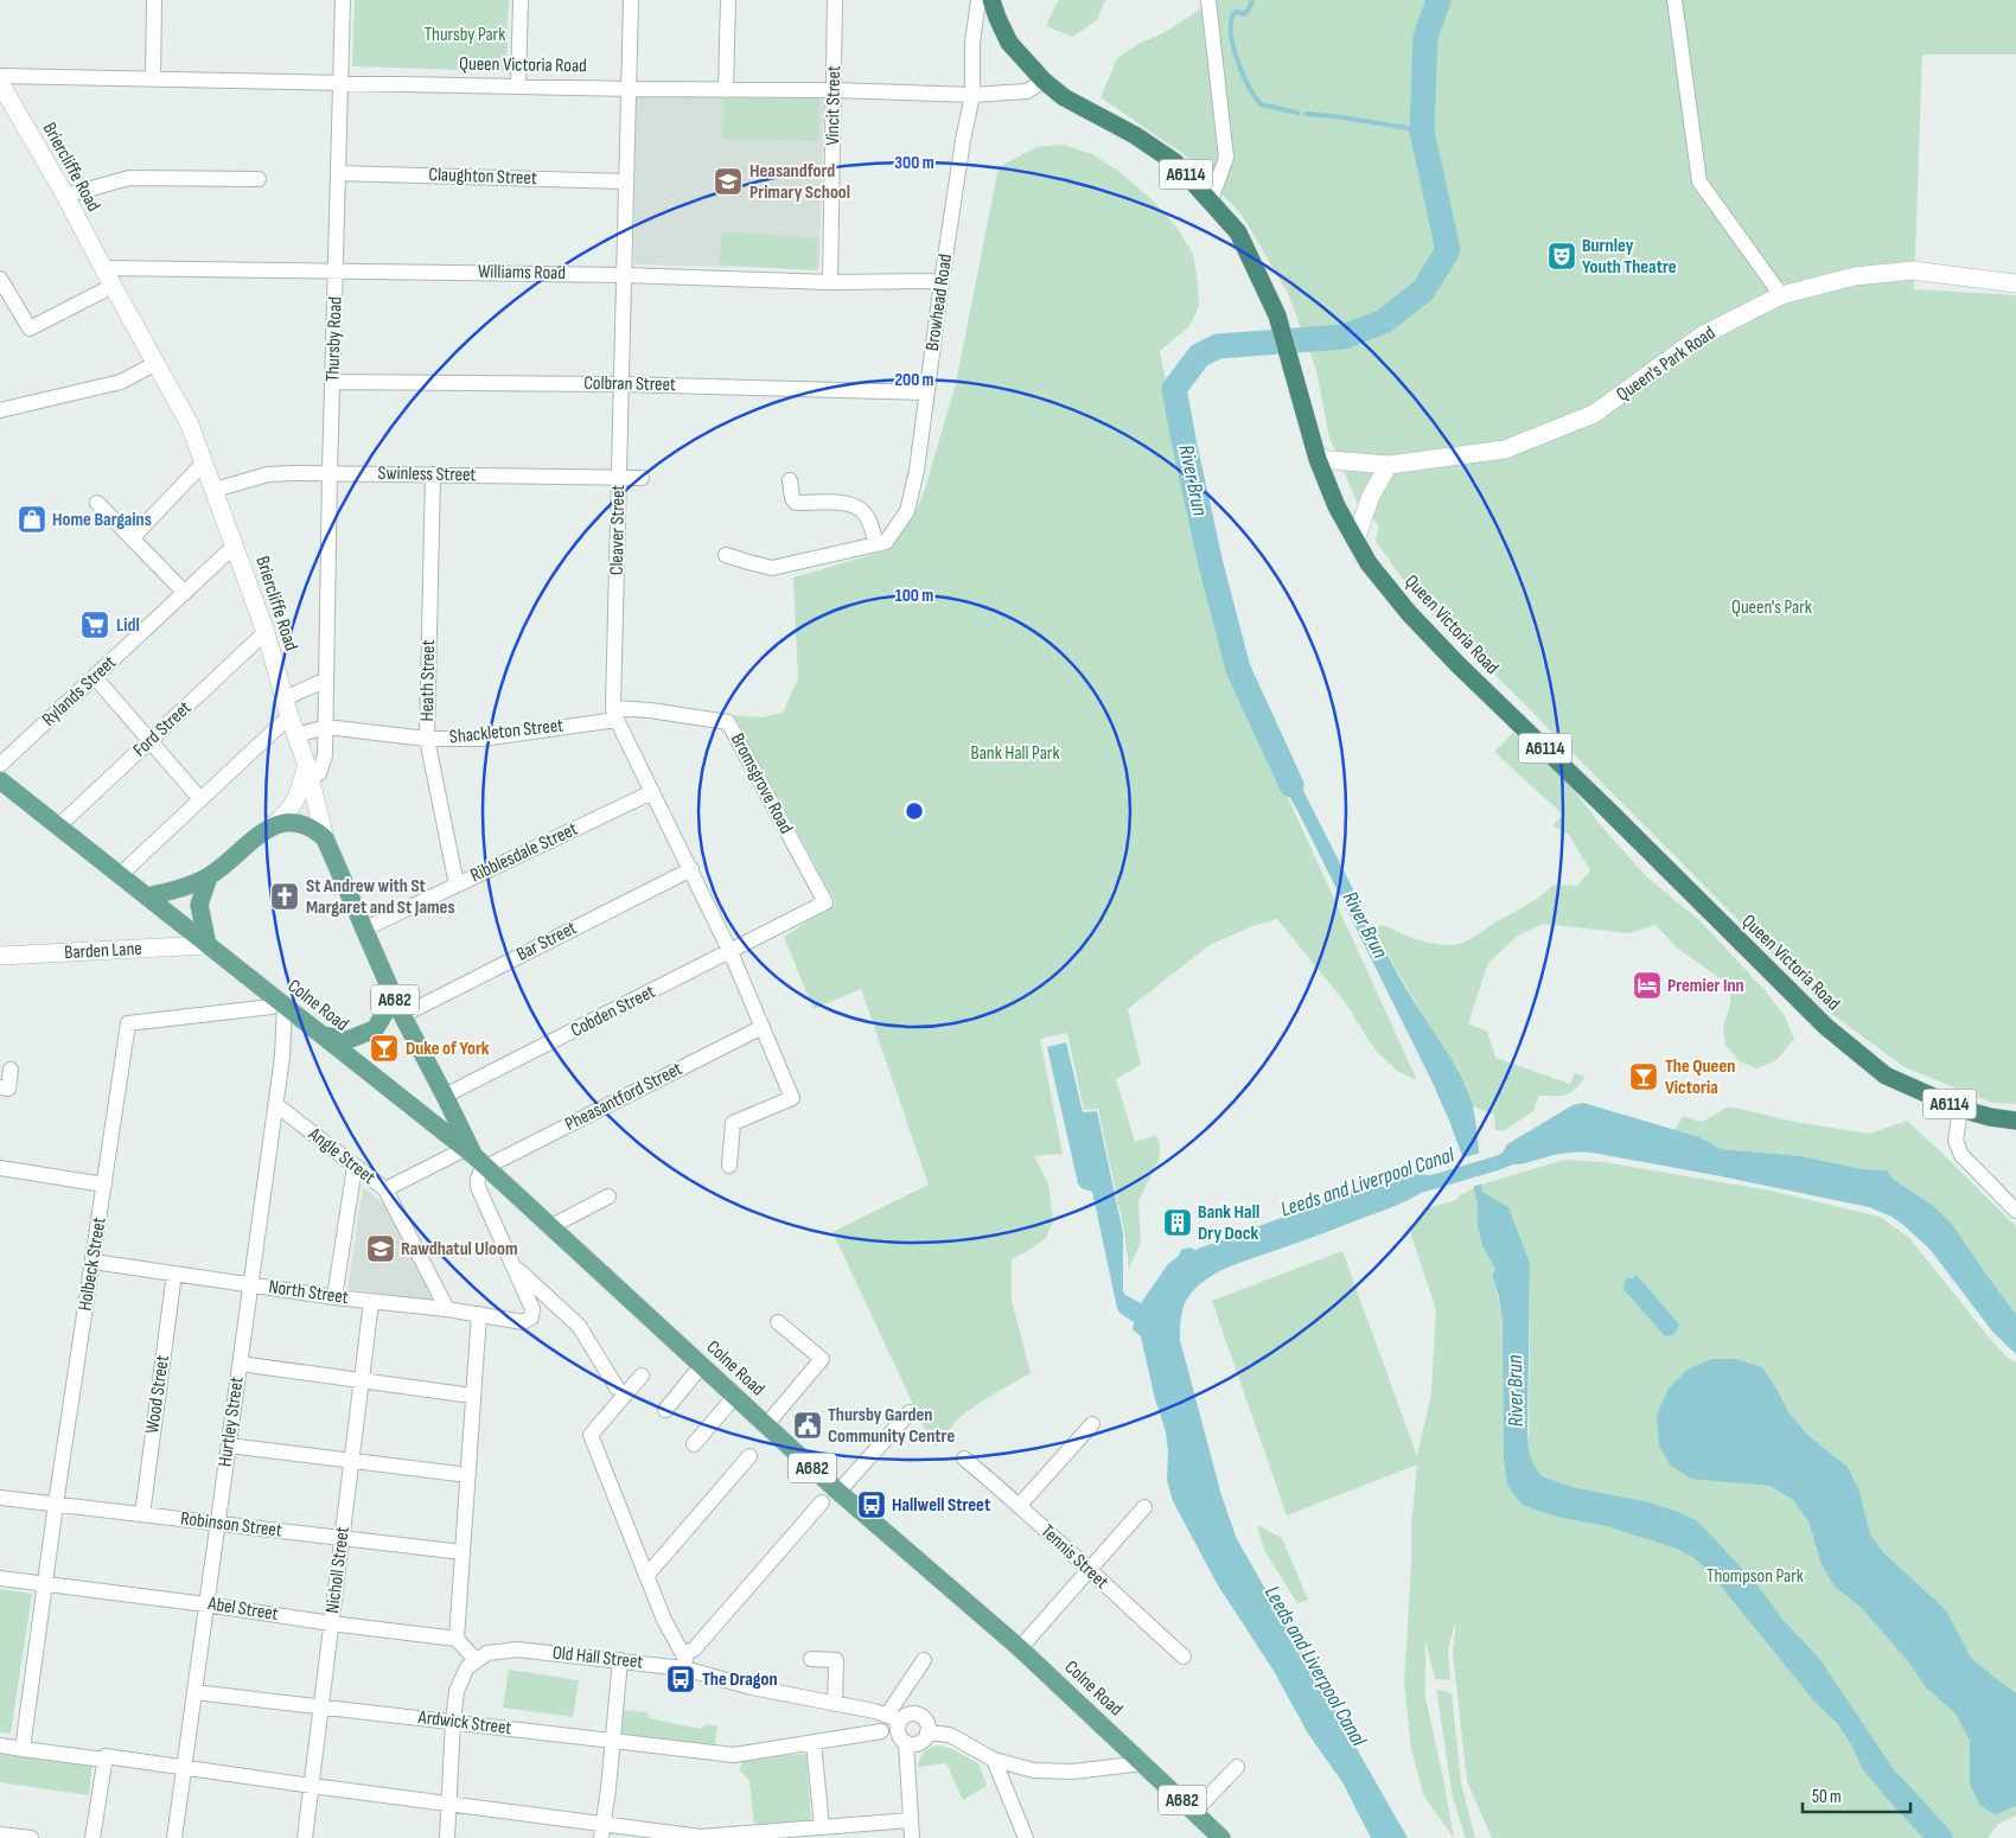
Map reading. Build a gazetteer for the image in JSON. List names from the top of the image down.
{
  "streets": {
    "highway": ["Queen Victoria Road", "A6114"],
    "main road": ["Briercliffe Road", "A682", "Colne Road"],
    "street": [
      "Vincit Street",
      "Claughton Street",
      "Williams Road",
      "Browhead Road",
      "Thursby Road",
      "Queen's Park Road",
      "Colbran Street",
      "Swinless Street",
      "Cleaver Street",
      "Heath Street",
      "Rylands Street",
      "Ford Street",
      "Shackleton Street",
      "Bromsgrove Road",
      "Ribblesdale Street",
      "Bar Street",
      "Barden Lane",
      "Cobden Street",
      "Pheasantford Street",
      "Angle Street",
      "Holbeck Street",
      "North Street",
      "Wood Street",
      "Hurtley Street",
      "Robinson Street",
      "Tennis Street",
      "Nicholl Street",
      "Abel Street",
      "Old Hall Street",
      "Ardwick Street"
    ]
  },
  "crossings": [
    ["Queen Victoria Road", "Vincit Street"],
    ["Queen Victoria Road", "A6114"],
    ["Queen Victoria Road", "Browhead Road"],
    ["Queen Victoria Road", "Thursby Road"],
    ["Queen Victoria Road", "Queen's Park Road"],
    ["Queen Victoria Road", "Cleaver Street"],
    ["Vincit Street", "Williams Road"],
    ["Briercliffe Road", "Williams Road"],
    ["Briercliffe Road", "Thursby Road"],
    ["Briercliffe Road", "Swinless Street"],
    ["Briercliffe Road", "Rylands Street"],
    ["Briercliffe Road", "Ford Street"],
    ["Briercliffe Road", "Ribblesdale Street"],
    ["Briercliffe Road", "Bar Street"],
    ["Briercliffe Road", "A682"],
    ["Briercliffe Road", "Colne Road"],
    ["Briercliffe Road", "Cobden Street"],
    ["Briercliffe Road", "Pheasantford Street"],
    ["Claughton Street", "Thursby Road"],
    ["Claughton Street", "Cleaver Street"],
    ["Williams Road", "Browhead Road"],
    ["Williams Road", "Thursby Road"],
    ["Williams Road", "Cleaver Street"],
    ["Browhead Road", "Colbran Street"],
    ["Thursby Road", "Colbran Street"],
    ["Thursby Road", "Swinless Street"],
    ["Thursby Road", "Shackleton Street"],
    ["Colbran Street", "Cleaver Street"],
    ["Swinless Street", "Cleaver Street"],
    ["Swinless Street", "Heath Street"],
    ["Cleaver Street", "Shackleton Street"],
    ["Cleaver Street", "Bromsgrove Road"],
    ["Cleaver Street", "Ribblesdale Street"],
    ["Cleaver Street", "Bar Street"],
    ["Cleaver Street", "Cobden Street"],
    ["Cleaver Street", "Pheasantford Street"],
    ["Heath Street", "Shackleton Street"],
    ["Heath Street", "Ribblesdale Street"],
    ["Shackleton Street", "Bromsgrove Road"],
    ["Bromsgrove Road", "Cobden Street"],
    ["Barden Lane", "Colne Road"],
    ["A682", "Colne Road"],
    ["Colne Road", "Pheasantford Street"],
    ["Colne Road", "Holbeck Street"],
    ["Colne Road", "Hurtley Street"],
    ["Pheasantford Street", "Angle Street"],
    ["Angle Street", "North Street"],
    ["Angle Street", "Hurtley Street"],
    ["Holbeck Street", "North Street"],
    ["Holbeck Street", "Hurtley Street"],
    ["Holbeck Street", "Robinson Street"],
    ["Holbeck Street", "Abel Street"],
    ["North Street", "Wood Street"],
    ["North Street", "Hurtley Street"],
    ["North Street", "Nicholl Street"],
    ["Wood Street", "Robinson Street"],
    ["Hurtley Street", "Robinson Street"],
    ["Hurtley Street", "Abel Street"],
    ["Hurtley Street", "Ardwick Street"],
    ["Robinson Street", "Nicholl Street"],
    ["Nicholl Street", "Abel Street"],
    ["Nicholl Street", "Ardwick Street"]
  ],
  "water": ["River Brun", "Leeds and Liverpool Canal"],
  "parks": [
    "Thursby Park",
    "Queen's Park",
    "Bank Hall Park",
    "Thompson Park"
  ],
  "places": {
    "school or university": ["Heasandford Primary School", "Rawdhatul Uloom"],
    "theatre": ["Burnley Youth Theatre"],
    "shop": ["Home Bargains"],
    "supermarket": ["Lidl"],
    "church": ["St Andrew with St Margaret and St James"],
    "hotel": ["Premier Inn"],
    "bar": ["Duke of York", "The Queen Victoria"],
    "building": ["Bank Hall Dry Dock"],
    "public building": ["Thursby Garden Community Centre"],
    "bus stop": ["Hallwell Street", "The Dragon"]
  },
  "scale_bar": "50 m",
  "rings": ["300 m", "200 m", "100 m"]
}
